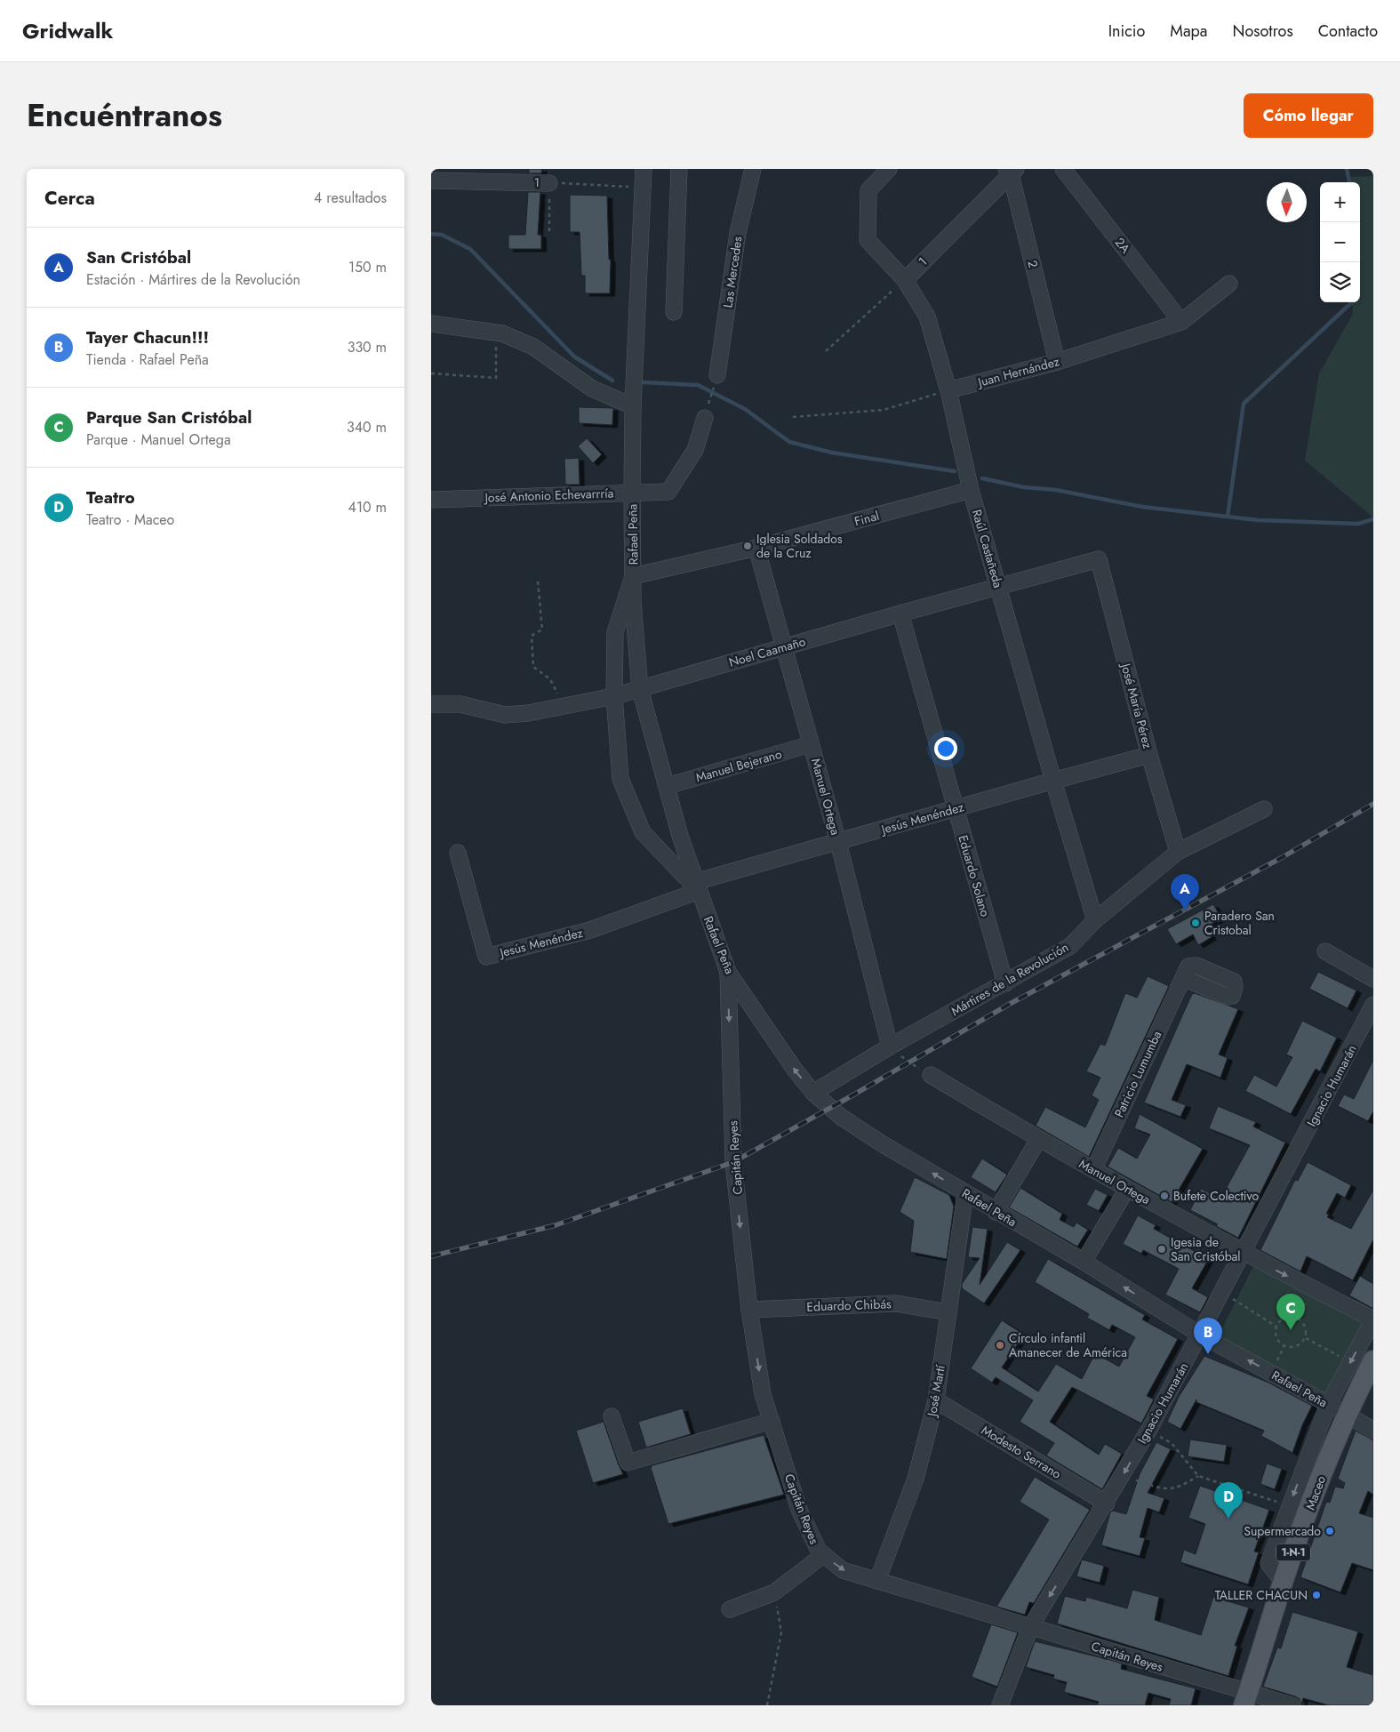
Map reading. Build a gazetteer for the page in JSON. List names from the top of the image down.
{
  "streets": {
    "main road": ["Maceo", "1-N-1"],
    "street": [
      "1",
      "2A",
      "2",
      "Las Mercedes",
      "Juan Hernández",
      "José Antonio Echevarrría",
      "Final",
      "Rafael Peña",
      "Raúl Castañeda",
      "Noel Caamaño",
      "José María Pérez",
      "Manuel Bejerano",
      "Manuel Ortega",
      "Jesús Menéndez",
      "Eduardo Solano",
      "Mártires de la Revolución",
      "Patricio Lumumba",
      "Ignacio Humarán",
      "Capitán Reyes",
      "Eduardo Chibás",
      "José Martí",
      "Modesto Serrano"
    ]
  },
  "crossings": [
    ["1", "2"],
    ["1", "Rafael Peña"],
    ["1", "Raúl Castañeda"],
    ["2A", "Juan Hernández"],
    ["2", "Juan Hernández"],
    ["Juan Hernández", "Raúl Castañeda"],
    ["José Antonio Echevarrría", "Rafael Peña"],
    ["Final", "Rafael Peña"],
    ["Final", "Raúl Castañeda"],
    ["Final", "Manuel Ortega"],
    ["Rafael Peña", "Noel Caamaño"],
    ["Rafael Peña", "Manuel Bejerano"],
    ["Rafael Peña", "Jesús Menéndez"],
    ["Rafael Peña", "Mártires de la Revolución"],
    ["Rafael Peña", "Ignacio Humarán"],
    ["Rafael Peña", "Capitán Reyes"],
    ["Rafael Peña", "José Martí"],
    ["Rafael Peña", "Maceo"],
    ["Raúl Castañeda", "Noel Caamaño"],
    ["Raúl Castañeda", "Jesús Menéndez"],
    ["Raúl Castañeda", "Mártires de la Revolución"],
    ["Noel Caamaño", "José María Pérez"],
    ["Noel Caamaño", "Manuel Ortega"],
    ["Noel Caamaño", "Eduardo Solano"],
    ["José María Pérez", "Jesús Menéndez"],
    ["José María Pérez", "Mártires de la Revolución"],
    ["Manuel Bejerano", "Manuel Ortega"],
    ["Manuel Ortega", "Jesús Menéndez"],
    ["Manuel Ortega", "Mártires de la Revolución"],
    ["Manuel Ortega", "Patricio Lumumba"],
    ["Manuel Ortega", "Ignacio Humarán"],
    ["Jesús Menéndez", "Eduardo Solano"],
    ["Eduardo Solano", "Mártires de la Revolución"],
    ["Ignacio Humarán", "Capitán Reyes"],
    ["Ignacio Humarán", "Modesto Serrano"],
    ["Capitán Reyes", "Eduardo Chibás"],
    ["Capitán Reyes", "José Martí"],
    ["Capitán Reyes", "Maceo"],
    ["Eduardo Chibás", "José Martí"],
    ["José Martí", "Modesto Serrano"]
  ],
  "one_way": ["Capitán Reyes"],
  "places": [
    "Iglesia Soldados de la Cruz",
    "Paradero San Cristobal",
    "Bufete Colectivo",
    "Igesia de San Cristóbal",
    "Círculo infantil Amanecer de América",
    "Supermercado",
    "TALLER CHACUN"
  ],
  "north": "bottom",
  "page": {
    "header": "Gridwalk",
    "nav": [
      "Inicio",
      "Mapa",
      "Nosotros",
      "Contacto"
    ],
    "title": "Encuéntranos",
    "buttons": "Cómo llegar",
    "heading": ["Cerca", "4 resultados"],
    "map_buttons": ["+", "−"],
    "list": [
      {
        "mark": "A",
        "name": "San Cristóbal",
        "note": "Estación · Mártires de la Revolución",
        "value": "150 m"
      },
      {
        "mark": "B",
        "name": "Tayer Chacun!!!",
        "note": "Tienda · Rafael Peña",
        "value": "330 m"
      },
      {
        "mark": "C",
        "name": "Parque San Cristóbal",
        "note": "Parque · Manuel Ortega",
        "value": "340 m"
      },
      {
        "mark": "D",
        "name": "Teatro",
        "note": "Teatro · Maceo",
        "value": "410 m"
      }
    ],
    "pins": [
      "A",
      "C",
      "B",
      "D"
    ]
  }
}
